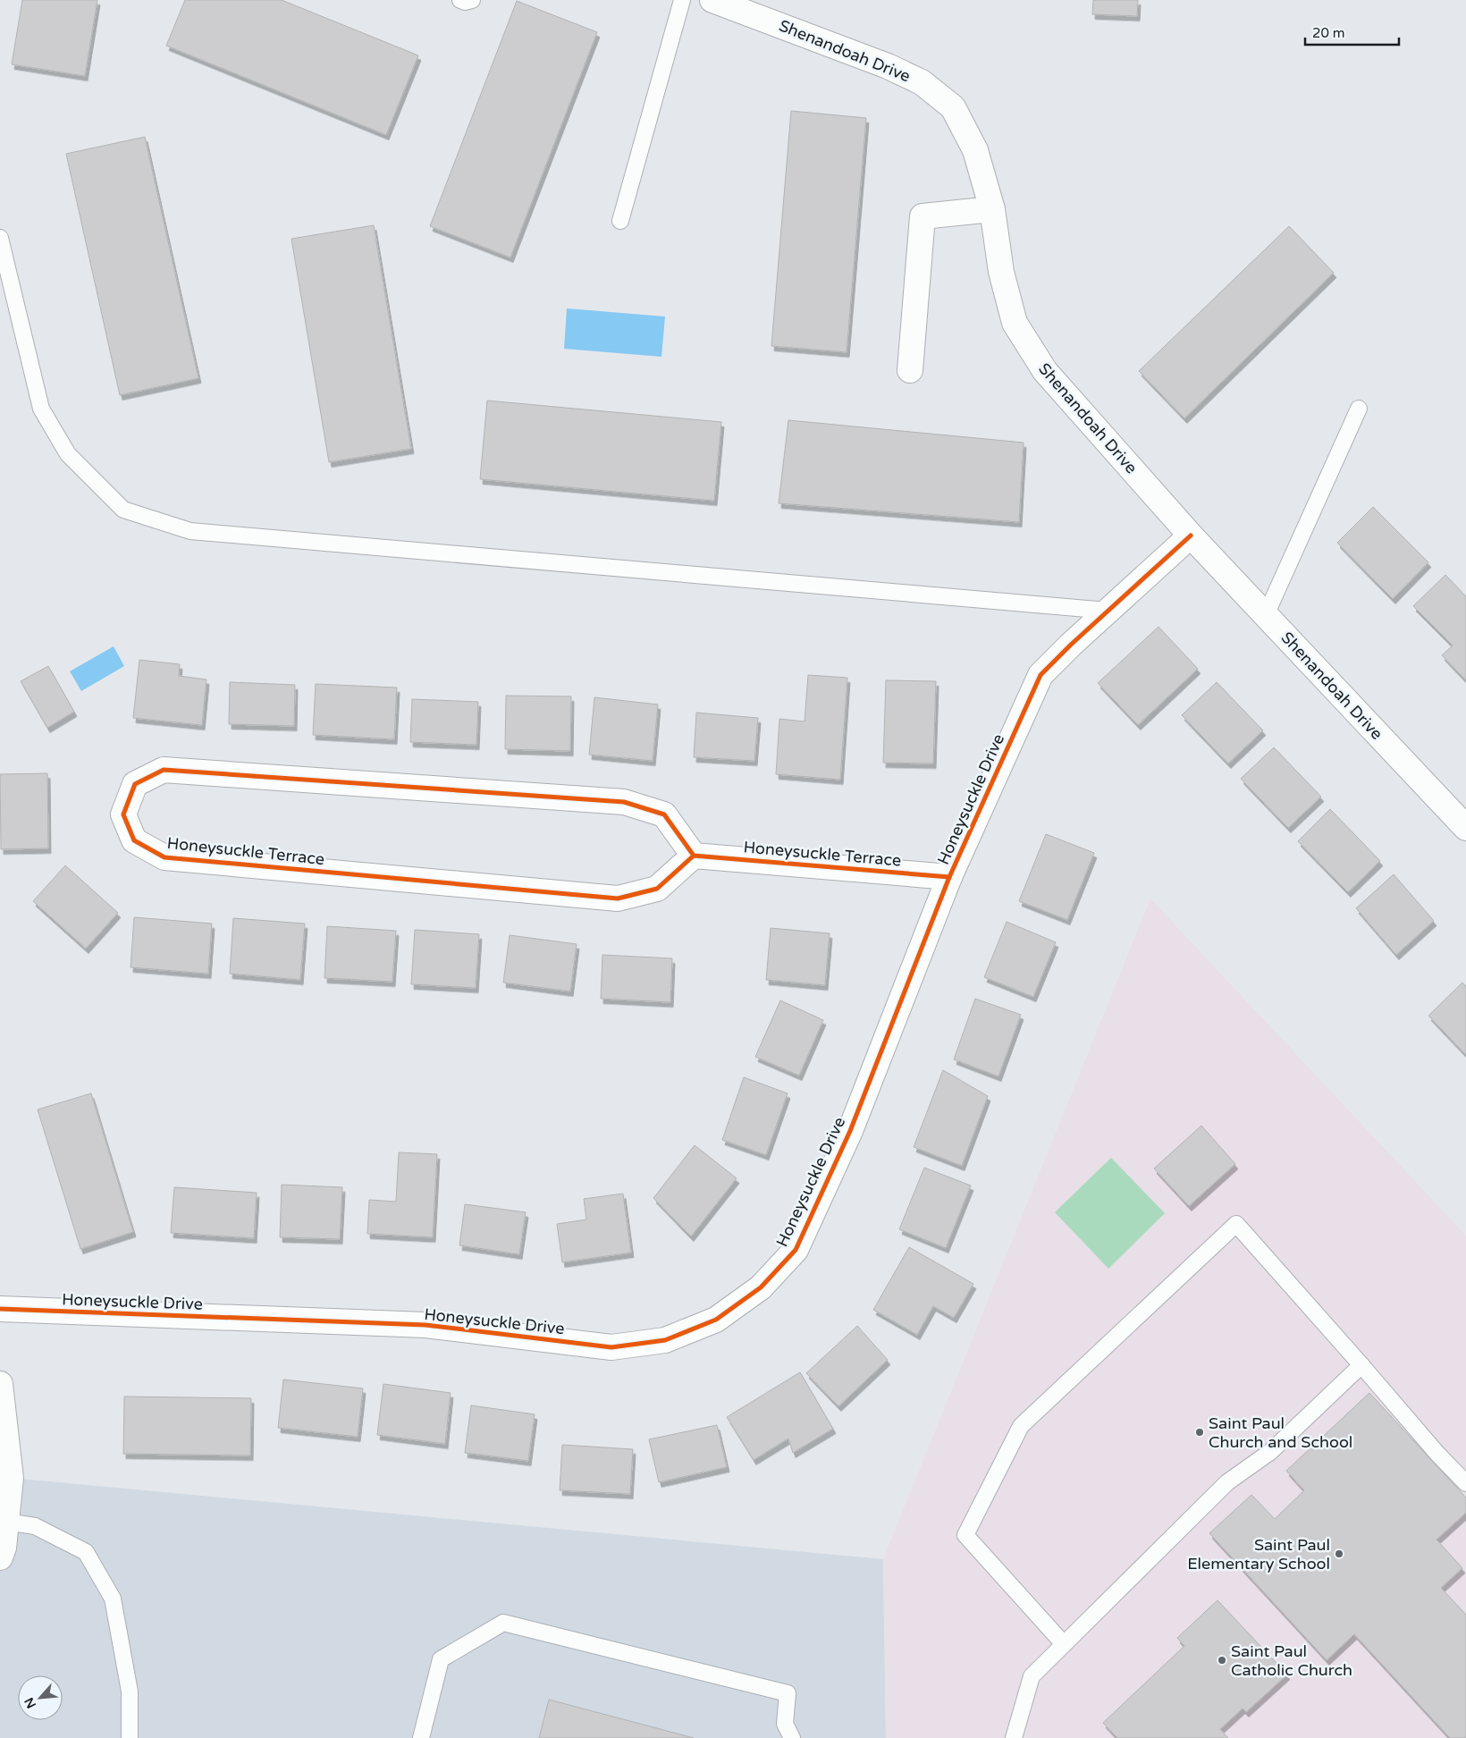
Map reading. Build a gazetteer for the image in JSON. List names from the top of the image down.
{
  "streets": {
    "street": ["Shenandoah Drive", "Honeysuckle Drive", "Honeysuckle Terrace"]
  },
  "crossings": [
    ["Shenandoah Drive", "Honeysuckle Drive"],
    ["Honeysuckle Drive", "Honeysuckle Terrace"]
  ],
  "places": ["Saint Paul Church and School", "Saint Paul Elementary School", "Saint Paul Catholic Church"],
  "scale_bar": "20 m",
  "north": "bottom left"
}
